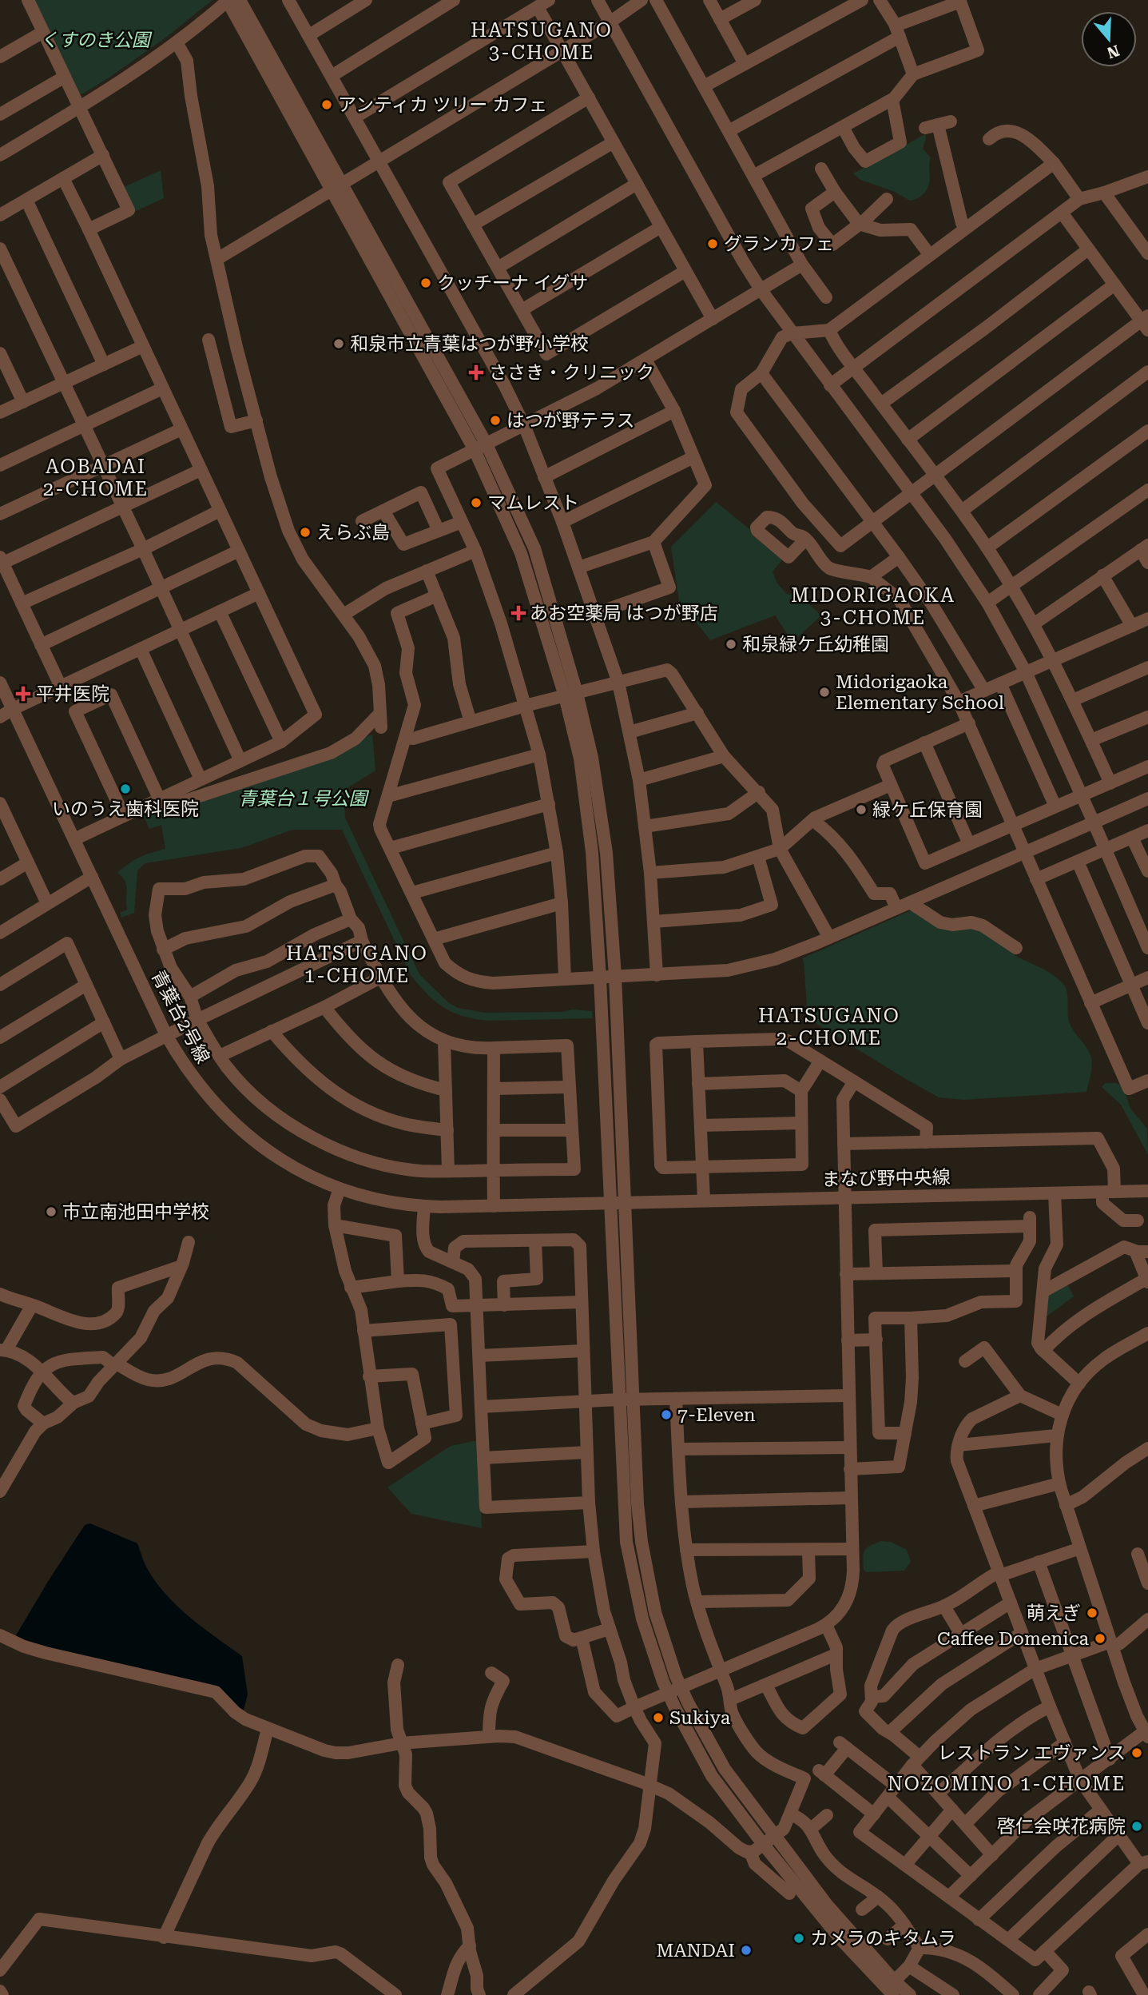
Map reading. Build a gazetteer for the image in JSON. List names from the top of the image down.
{
  "streets": {
    "street": ["青葉台2号線", "まなび野中央線"]
  },
  "crossings": [
    ["青葉台2号線", "まなび野中央線"]
  ],
  "districts": [
    "HATSUGANO 3-CHOME",
    "AOBADAI 2-CHOME",
    "MIDORIGAOKA 3-CHOME",
    "HATSUGANO 1-CHOME",
    "HATSUGANO 2-CHOME",
    "NOZOMINO 1-CHOME"
  ],
  "parks": ["くすのき公園", "青葉台１号公園"],
  "places": {
    "other": [
      "アンティカ ツリー カフェ",
      "グランカフェ",
      "クッチーナ イグサ",
      "和泉市立青葉はつが野小学校",
      "はつが野テラス",
      "マムレスト",
      "えらぶ島",
      "和泉緑ケ丘幼稚園",
      "Midorigaoka Elementary School",
      "いのうえ歯科医院",
      "緑ケ丘保育園",
      "市立南池田中学校",
      "7-Eleven",
      "萌えぎ",
      "Caffee Domenica",
      "Sukiya",
      "レストラン エヴァンス",
      "啓仁会咲花病院",
      "カメラのキタムラ",
      "MANDAI"
    ],
    "health": ["ささき・クリニック", "あお空薬局 はつが野店", "平井医院"]
  },
  "north": "bottom"
}
